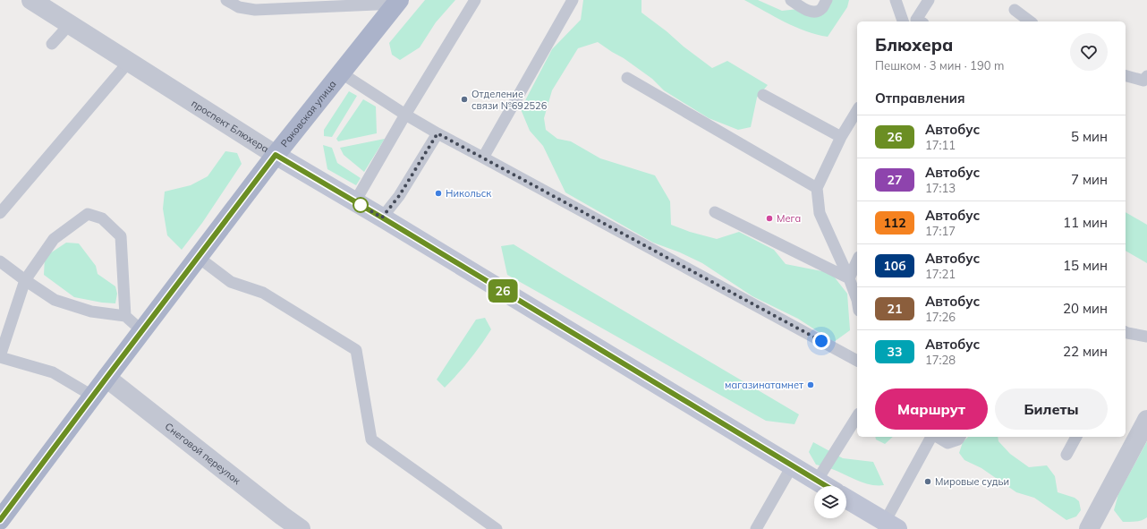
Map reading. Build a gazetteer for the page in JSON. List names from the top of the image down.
{
  "streets": {
    "main road": ["Раковская улица", "проспект Блюхера"],
    "street": ["Снеговой переулок"]
  },
  "crossings": [
    ["Раковская улица", "проспект Блюхера"],
    ["Раковская улица", "Снеговой переулок"]
  ],
  "places": [
    "Отделение связи №692526",
    "Никольск",
    "Мега",
    "магазинатамнет",
    "Мировые судьи"
  ],
  "lines": ["bus line 26"],
  "page": {
    "on_map": "26",
    "heading": [
      ["Блюхера", "Пешком · 3 мин · 190 m"],
      "Отправления"
    ],
    "list": [
      {
        "mark": "26",
        "name": "Автобус",
        "note": "17:11",
        "value": "5 мин"
      },
      {
        "mark": "27",
        "name": "Автобус",
        "note": "17:13",
        "value": "7 мин"
      },
      {
        "mark": "112",
        "name": "Автобус",
        "note": "17:17",
        "value": "11 мин"
      },
      {
        "mark": "10б",
        "name": "Автобус",
        "note": "17:21",
        "value": "15 мин"
      },
      {
        "mark": "21",
        "name": "Автобус",
        "note": "17:26",
        "value": "20 мин"
      },
      {
        "mark": "33",
        "name": "Автобус",
        "note": "17:28",
        "value": "22 мин"
      }
    ],
    "buttons": ["Маршрут", "Билеты"]
  }
}
